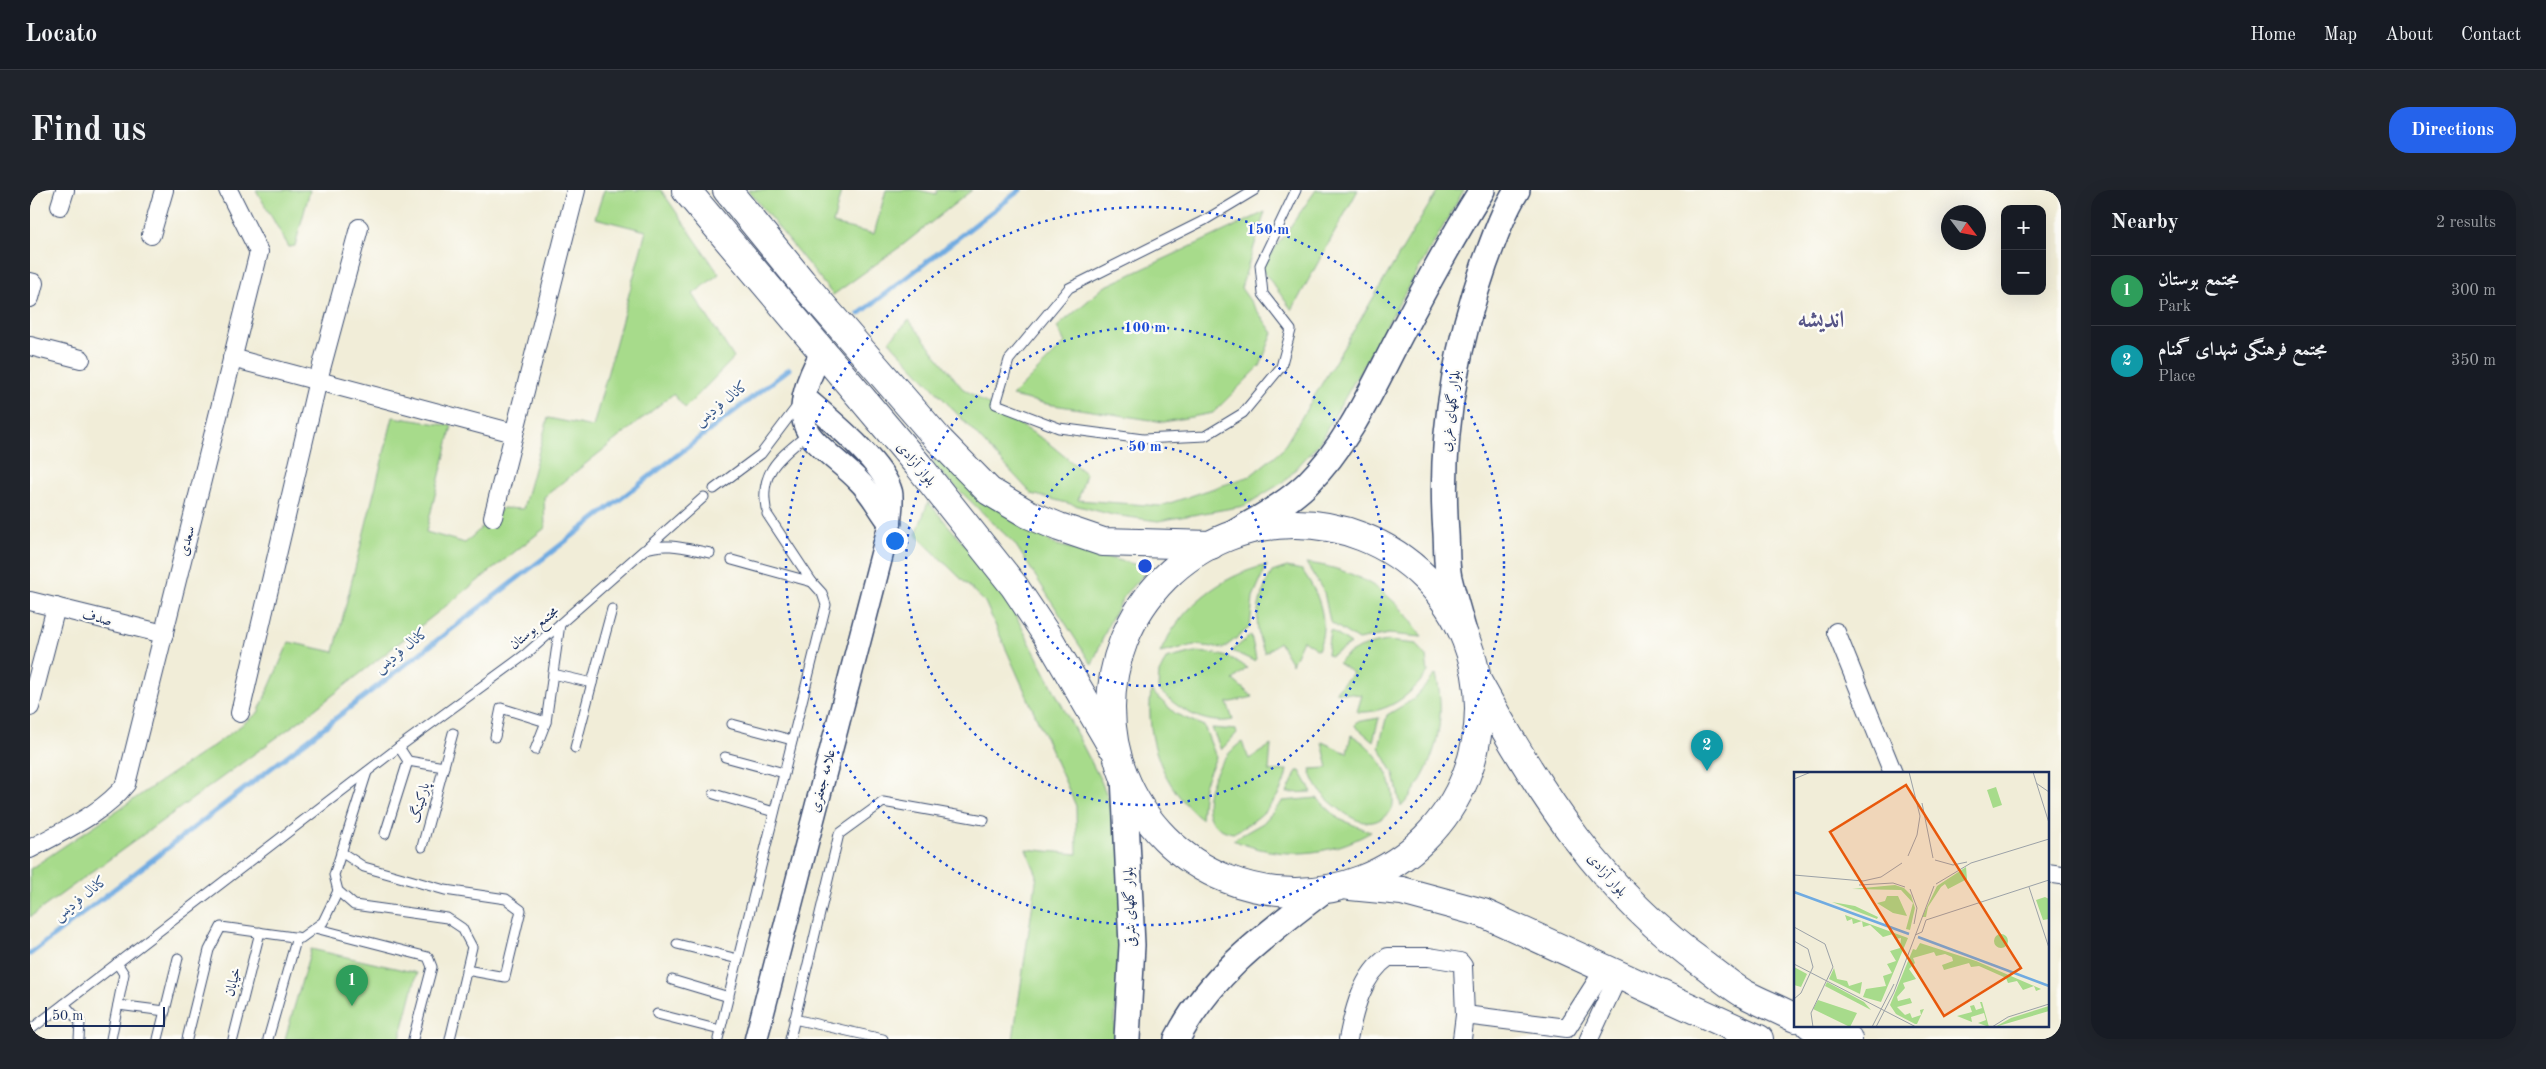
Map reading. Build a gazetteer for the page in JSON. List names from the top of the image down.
{
  "streets": {
    "main road": ["بلوار گلهای غربی", "بلوار آزادی", "بلوار گلهای شرقی"],
    "street": ["سعدی", "صدف", "علامه جعفری"],
    "lane": ["مجتمع بوستان", "پارکینگ", "خیابان"]
  },
  "crossings": [
    ["بلوار آزادی", "بلوار گلهای شرقی"],
    ["سعدی", "صدف"]
  ],
  "districts": ["اندیشه"],
  "water": ["کانال فردیس"],
  "scale_bar": "50 m",
  "north": "bottom right",
  "page": {
    "header": "Locato",
    "nav": [
      "Home",
      "Map",
      "About",
      "Contact"
    ],
    "buttons": "Directions",
    "title": "Find us",
    "heading": ["Nearby", "2 results"],
    "map_buttons": ["+", "−"],
    "list": [
      {
        "mark": "1",
        "name": "مجتمع بوستان",
        "note": "Park",
        "value": "300 m"
      },
      {
        "mark": "2",
        "name": "مجتمع فرهنگی شهدای گمنام",
        "note": "Place",
        "value": "350 m"
      }
    ],
    "pins": ["2", "1"],
    "scale": "50 m"
  },
  "rings": ["150 m", "100 m", "50 m"]
}
